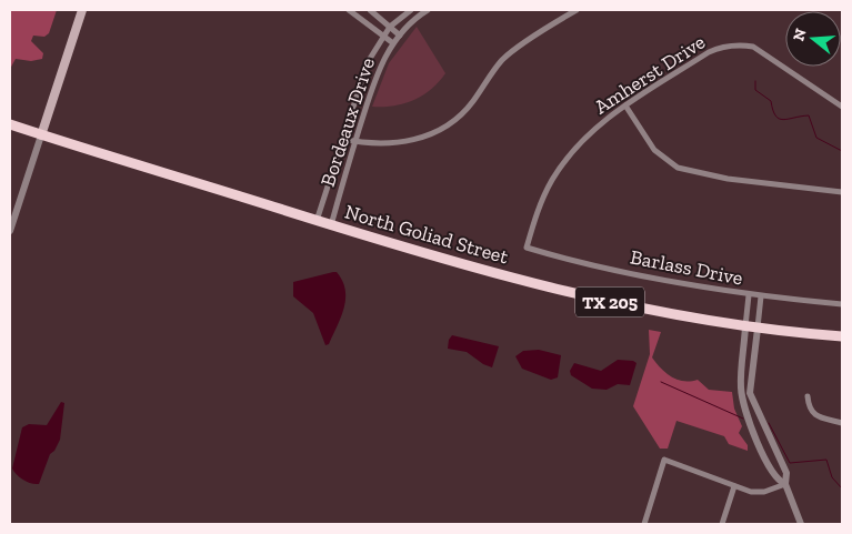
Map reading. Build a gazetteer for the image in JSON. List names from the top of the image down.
{
  "streets": {
    "main road": ["North Goliad Street", "TX 205"],
    "street": ["Amherst Drive", "Bordeaux Drive", "Barlass Drive"]
  },
  "crossings": [
    ["Amherst Drive", "Barlass Drive"],
    ["Bordeaux Drive", "North Goliad Street"]
  ],
  "north": "left"
}
